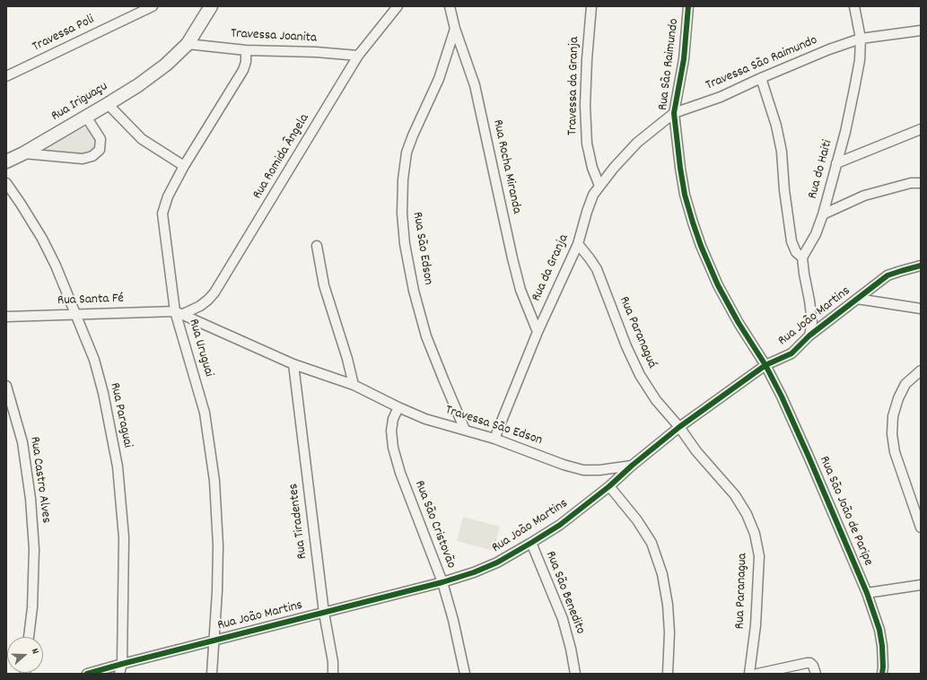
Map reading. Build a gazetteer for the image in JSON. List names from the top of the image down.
{
  "streets": {
    "main road": ["Rua Iriguaçu"],
    "street": [
      "Travessa Poli",
      "Travessa Joanita",
      "Travessa São Raimundo",
      "Rua São Raimundo",
      "Travessa da Granja",
      "Rua Romida Ângela",
      "Rua Rocha Miranda",
      "Rua do Haiti",
      "Rua São Edson",
      "Rua da Granja",
      "Rua Santa Fé",
      "Rua João Martins",
      "Rua Paranaguá",
      "Rua Uruguai",
      "Rua Paraguai",
      "Travessa São Edson",
      "Rua Castro Alves",
      "Rua São João de Paripe",
      "Rua Tiradentes",
      "Rua São Cristovão",
      "Rua Paranagua",
      "Rua São Benedito"
    ]
  },
  "crossings": [
    ["Travessa Joanita", "Rua Iriguaçu"],
    ["Travessa Joanita", "Rua Romida Ângela"],
    ["Travessa Joanita", "Rua Uruguai"],
    ["Travessa São Raimundo", "Rua São Raimundo"],
    ["Travessa São Raimundo", "Rua do Haiti"],
    ["Travessa São Raimundo", "Rua da Granja"],
    ["Rua São Raimundo", "Rua da Granja"],
    ["Rua São Raimundo", "Rua João Martins"],
    ["Rua São Raimundo", "Rua São João de Paripe"],
    ["Travessa da Granja", "Rua da Granja"],
    ["Rua Romida Ângela", "Rua Santa Fé"],
    ["Rua Romida Ângela", "Rua Uruguai"],
    ["Rua Romida Ângela", "Travessa São Edson"],
    ["Rua Rocha Miranda", "Rua São Edson"],
    ["Rua Rocha Miranda", "Rua da Granja"],
    ["Rua São Edson", "Travessa São Edson"],
    ["Rua da Granja", "Rua Paranaguá"],
    ["Rua da Granja", "Travessa São Edson"],
    ["Rua Santa Fé", "Rua Uruguai"],
    ["Rua Santa Fé", "Rua Paraguai"],
    ["Rua Santa Fé", "Travessa São Edson"],
    ["Rua João Martins", "Rua Paranaguá"],
    ["Rua João Martins", "Rua Uruguai"],
    ["Rua João Martins", "Rua Paraguai"],
    ["Rua João Martins", "Travessa São Edson"],
    ["Rua João Martins", "Rua São João de Paripe"],
    ["Rua João Martins", "Rua Tiradentes"],
    ["Rua João Martins", "Rua São Cristovão"],
    ["Rua João Martins", "Rua Paranagua"],
    ["Rua João Martins", "Rua São Benedito"],
    ["Rua Paranaguá", "Rua Paranagua"],
    ["Rua Uruguai", "Travessa São Edson"],
    ["Travessa São Edson", "Rua Tiradentes"],
    ["Travessa São Edson", "Rua São Cristovão"]
  ],
  "north": "right"
}
